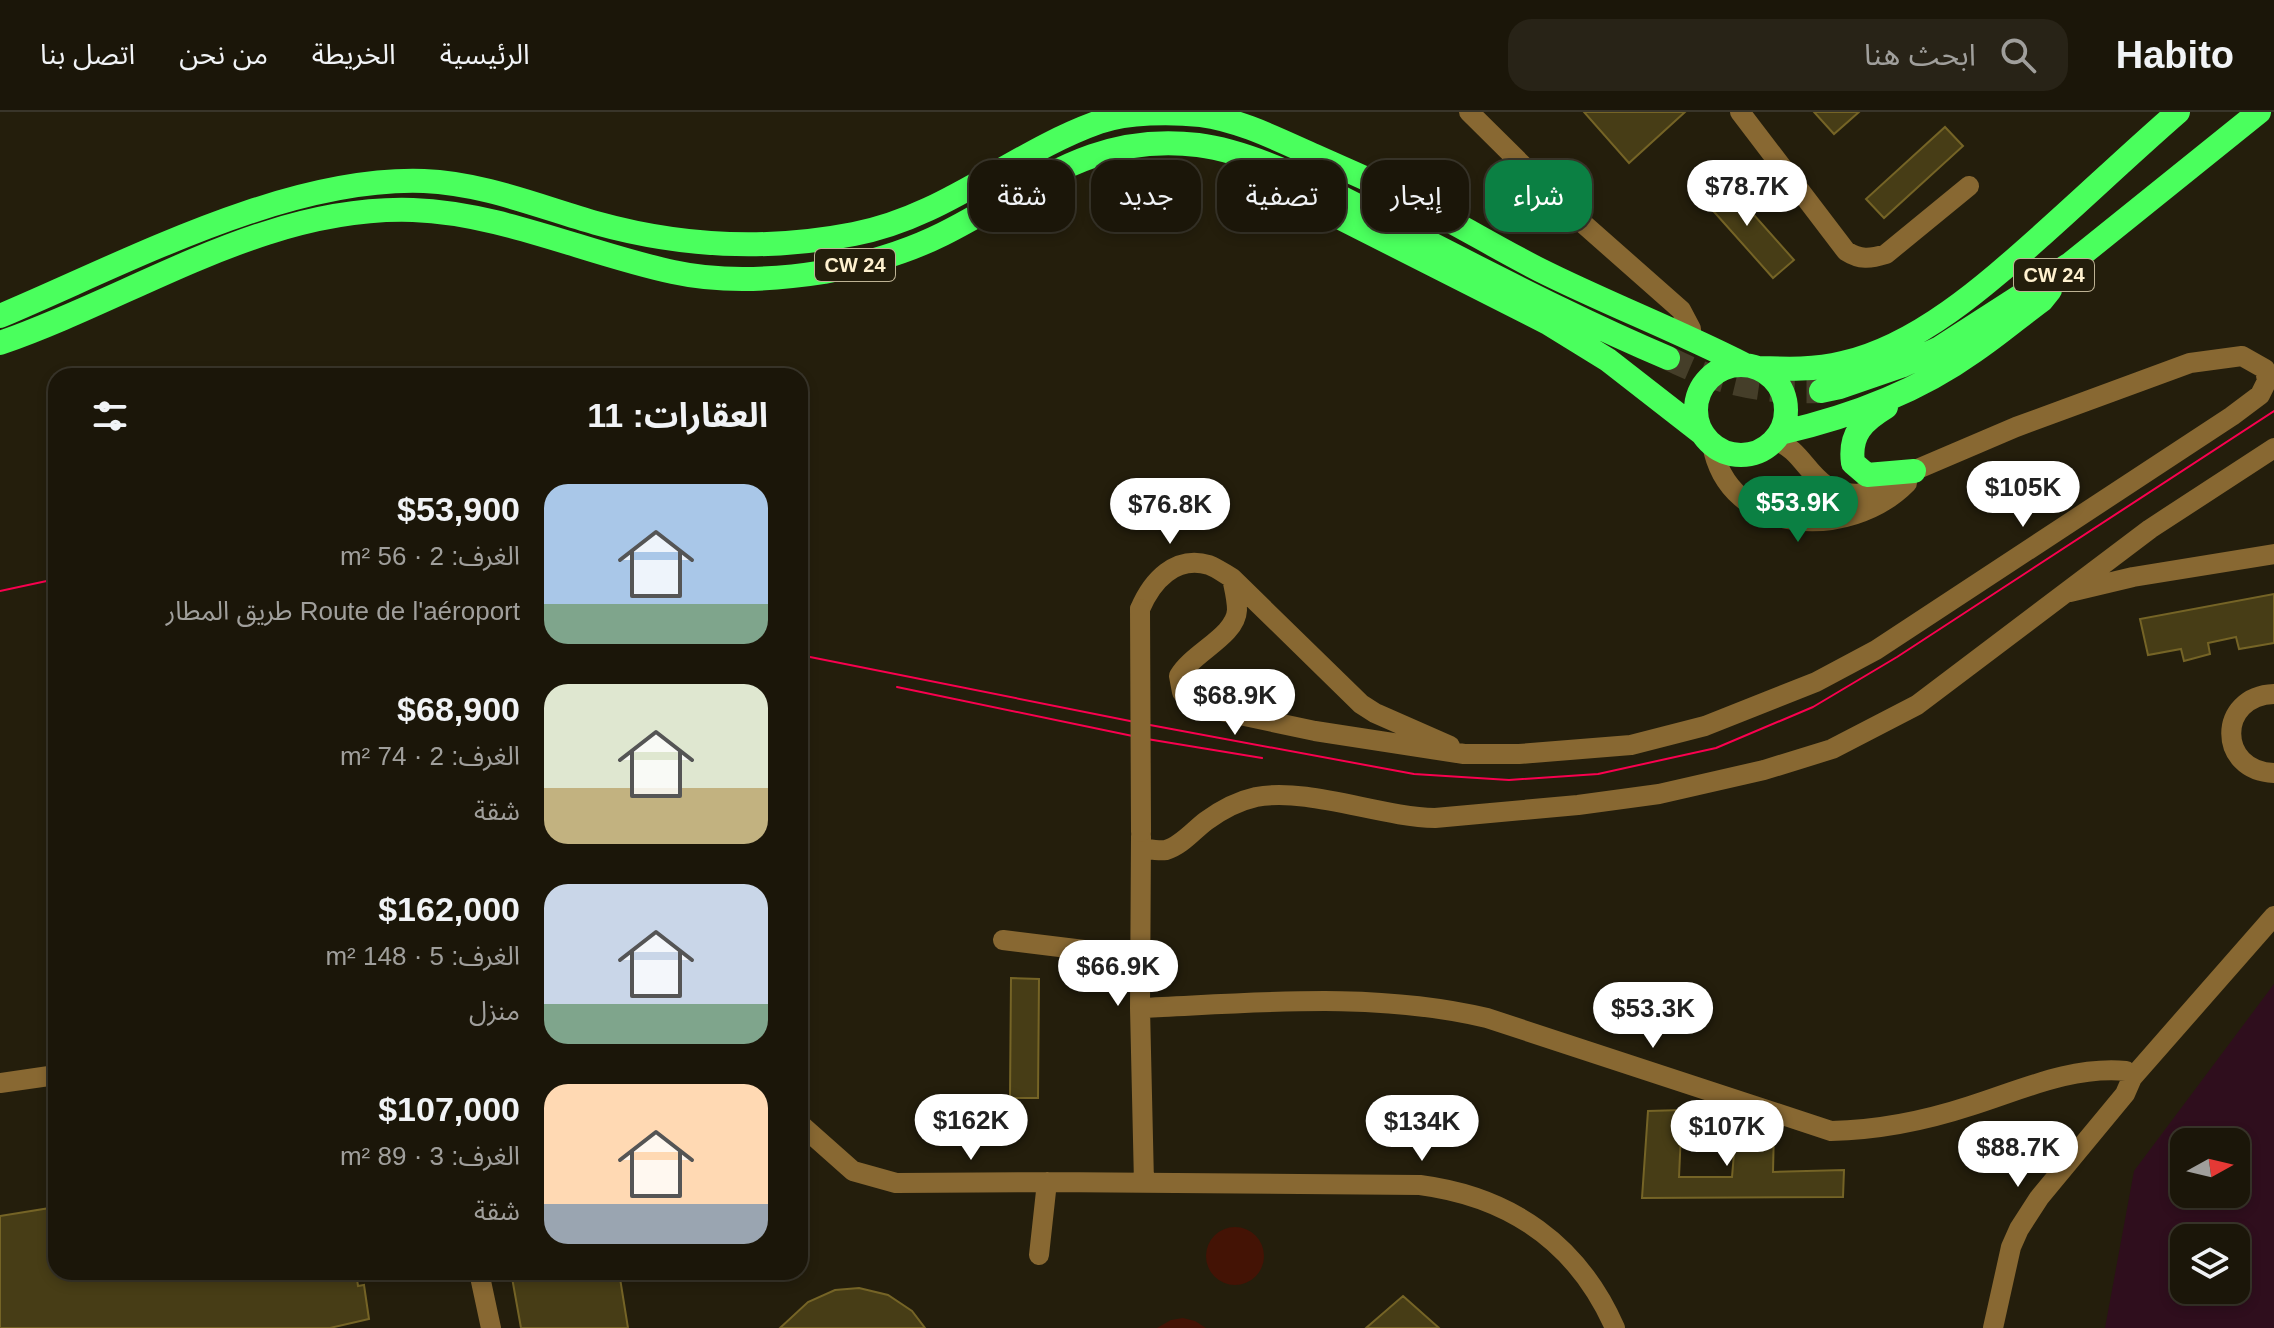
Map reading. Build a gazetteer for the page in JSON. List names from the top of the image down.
{
  "streets": {
    "highway": ["CW 24"]
  },
  "north": "right",
  "page": {
    "header": "Habito",
    "search": "ابحث هنا",
    "nav": [
      "الرئيسية",
      "الخريطة",
      "من نحن",
      "اتصل بنا"
    ],
    "price": [
      "$78.7K",
      "$105K",
      "$53.9K",
      "$76.8K",
      "$68.9K",
      "$66.9K",
      "$53.3K",
      "$162K",
      "$134K",
      "$107K",
      "$88.7K"
    ],
    "chip": [
      "شراء",
      "إيجار",
      "تصفية",
      "جديد",
      "شقة"
    ],
    "heading": "العقارات: 11",
    "list": [
      {
        "name": "$53,900",
        "note": "الغرف: 2 · 56 m² · Route de l'aéroport طريق المطار"
      },
      {
        "name": "$68,900",
        "note": "الغرف: 2 · 74 m² · شقة"
      },
      {
        "name": "$162,000",
        "note": "الغرف: 5 · 148 m² · منزل"
      },
      {
        "name": "$107,000",
        "note": "الغرف: 3 · 89 m² · شقة"
      }
    ]
  }
}
